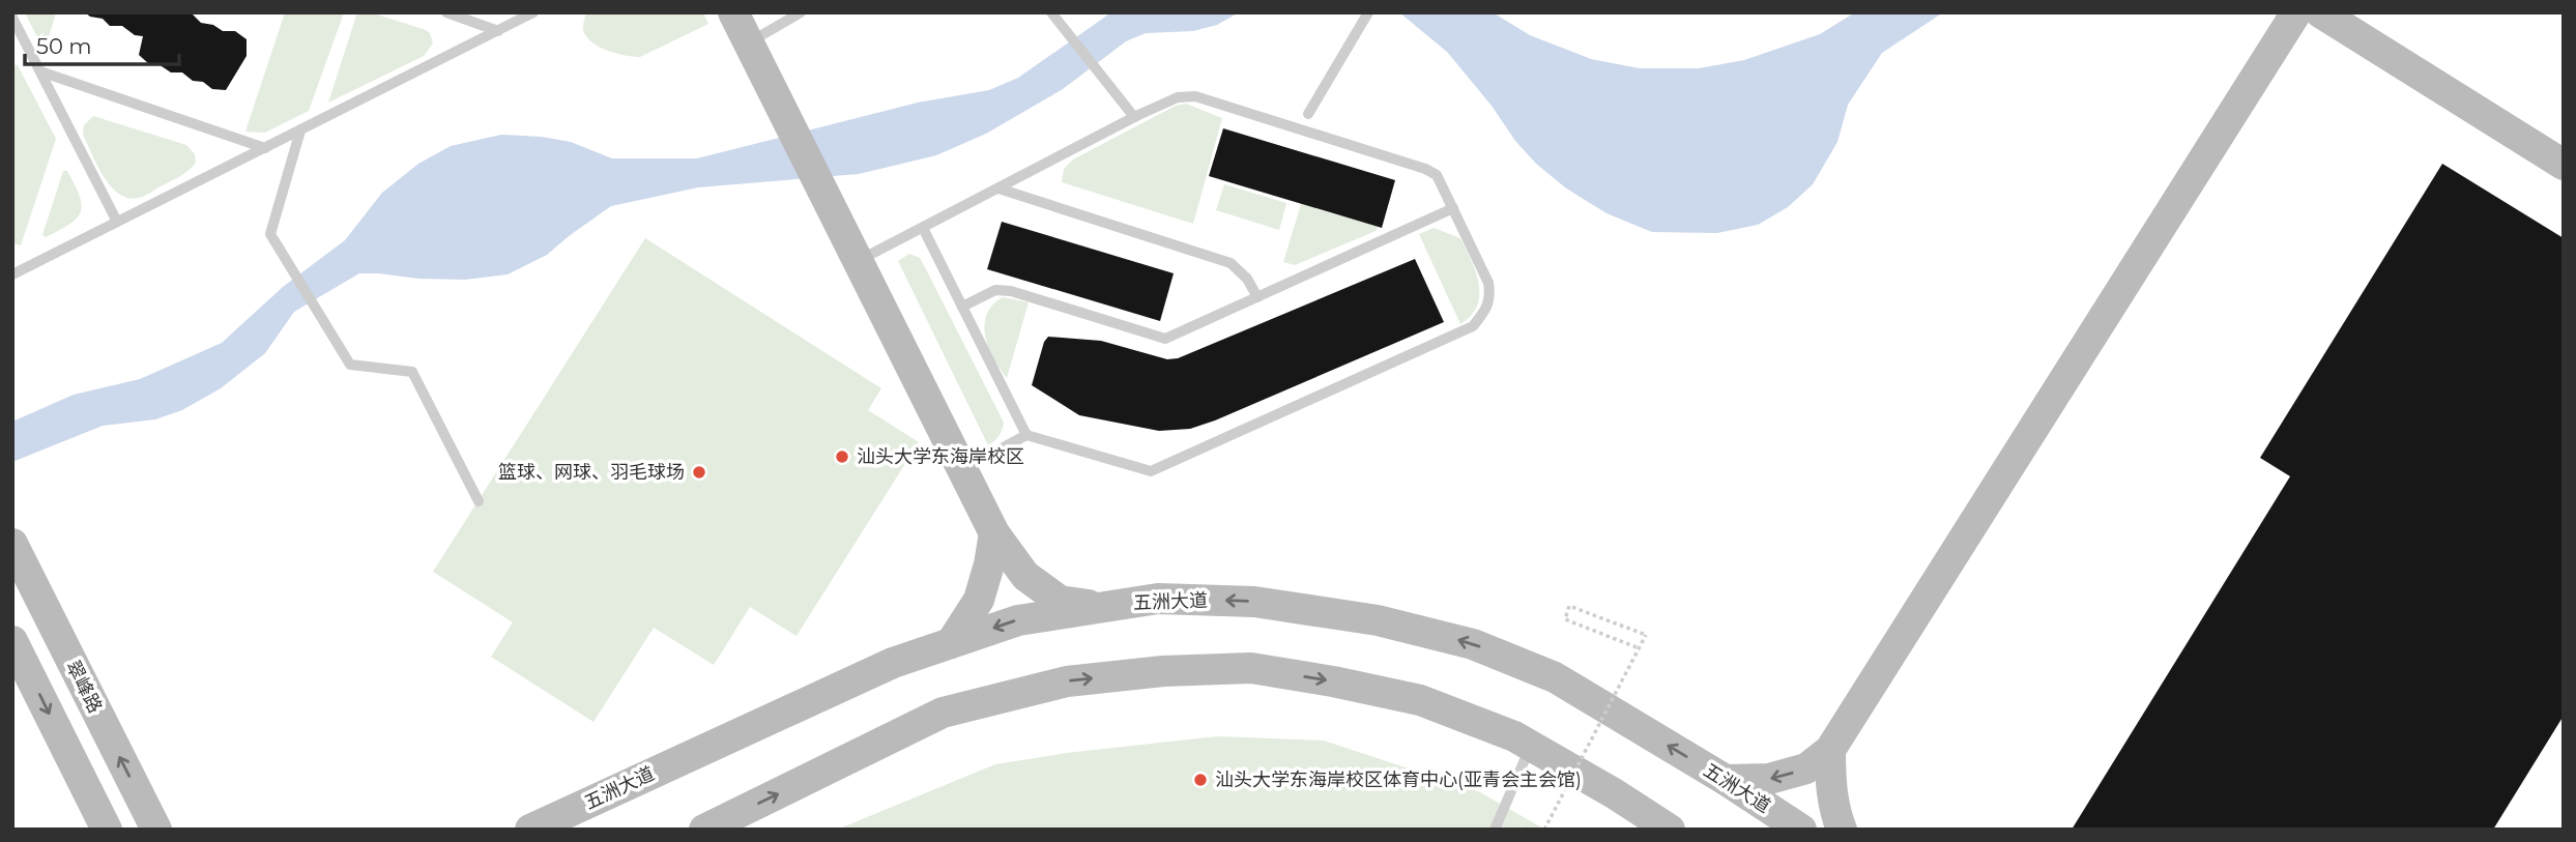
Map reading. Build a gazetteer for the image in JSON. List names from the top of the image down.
{
  "streets": {
    "main road": ["五洲大道", "翠峰路"]
  },
  "places": ["汕头大学东海岸校区", "篮球、网球、羽毛球场", "汕头大学东海岸校区体育中心(亚青会主会馆)"],
  "scale_bar": "50 m"
}
